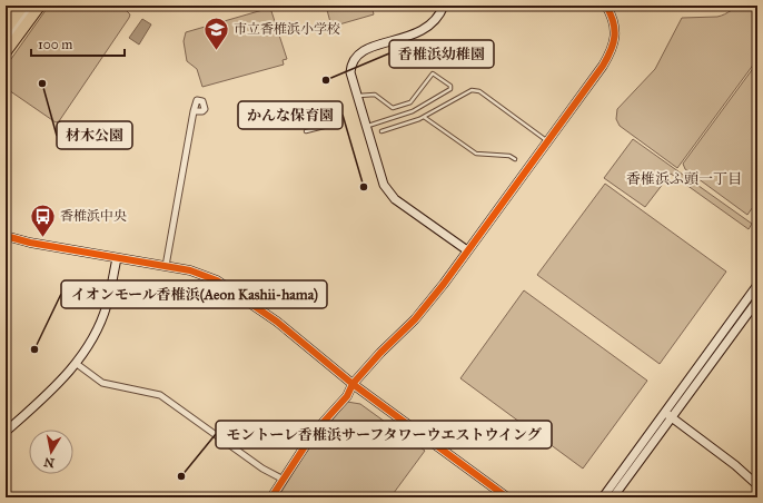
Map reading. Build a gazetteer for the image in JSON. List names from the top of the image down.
{
  "districts": ["香椎浜ふ頭一丁目"],
  "places": {
    "school or university": ["市立香椎浜小学校"],
    "other": [
      "香椎浜幼稚園",
      "材木公園",
      "かんな保育園",
      "イオンモール香椎浜(Aeon Kashii-hama)",
      "モントーレ香椎浜サーフタワーウエストウイング"
    ],
    "bus stop": ["香椎浜中央"]
  },
  "scale_bar": "100 m",
  "north": "bottom"
}
